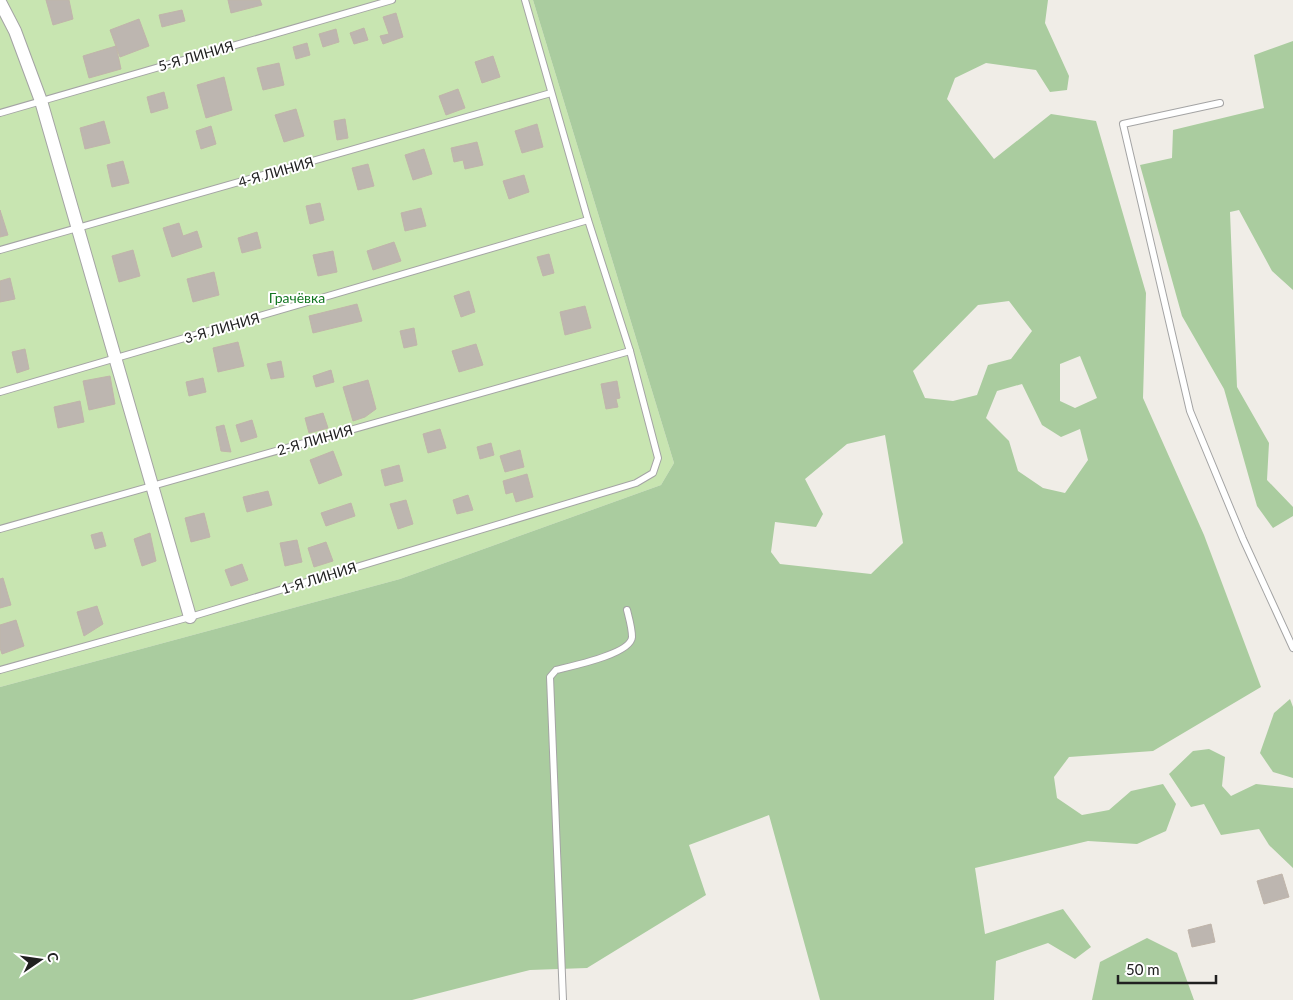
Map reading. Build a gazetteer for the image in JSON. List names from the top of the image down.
{
  "streets": {
    "lane": [
      "5-Я ЛИНИЯ",
      "4-Я ЛИНИЯ",
      "3-Я ЛИНИЯ",
      "2-Я ЛИНИЯ",
      "1-Я ЛИНИЯ"
    ]
  },
  "crossings": [
    ["2-Я ЛИНИЯ", "1-Я ЛИНИЯ"]
  ],
  "parks": ["Грачёвка"],
  "scale_bar": "50 m",
  "north": "right"
}
